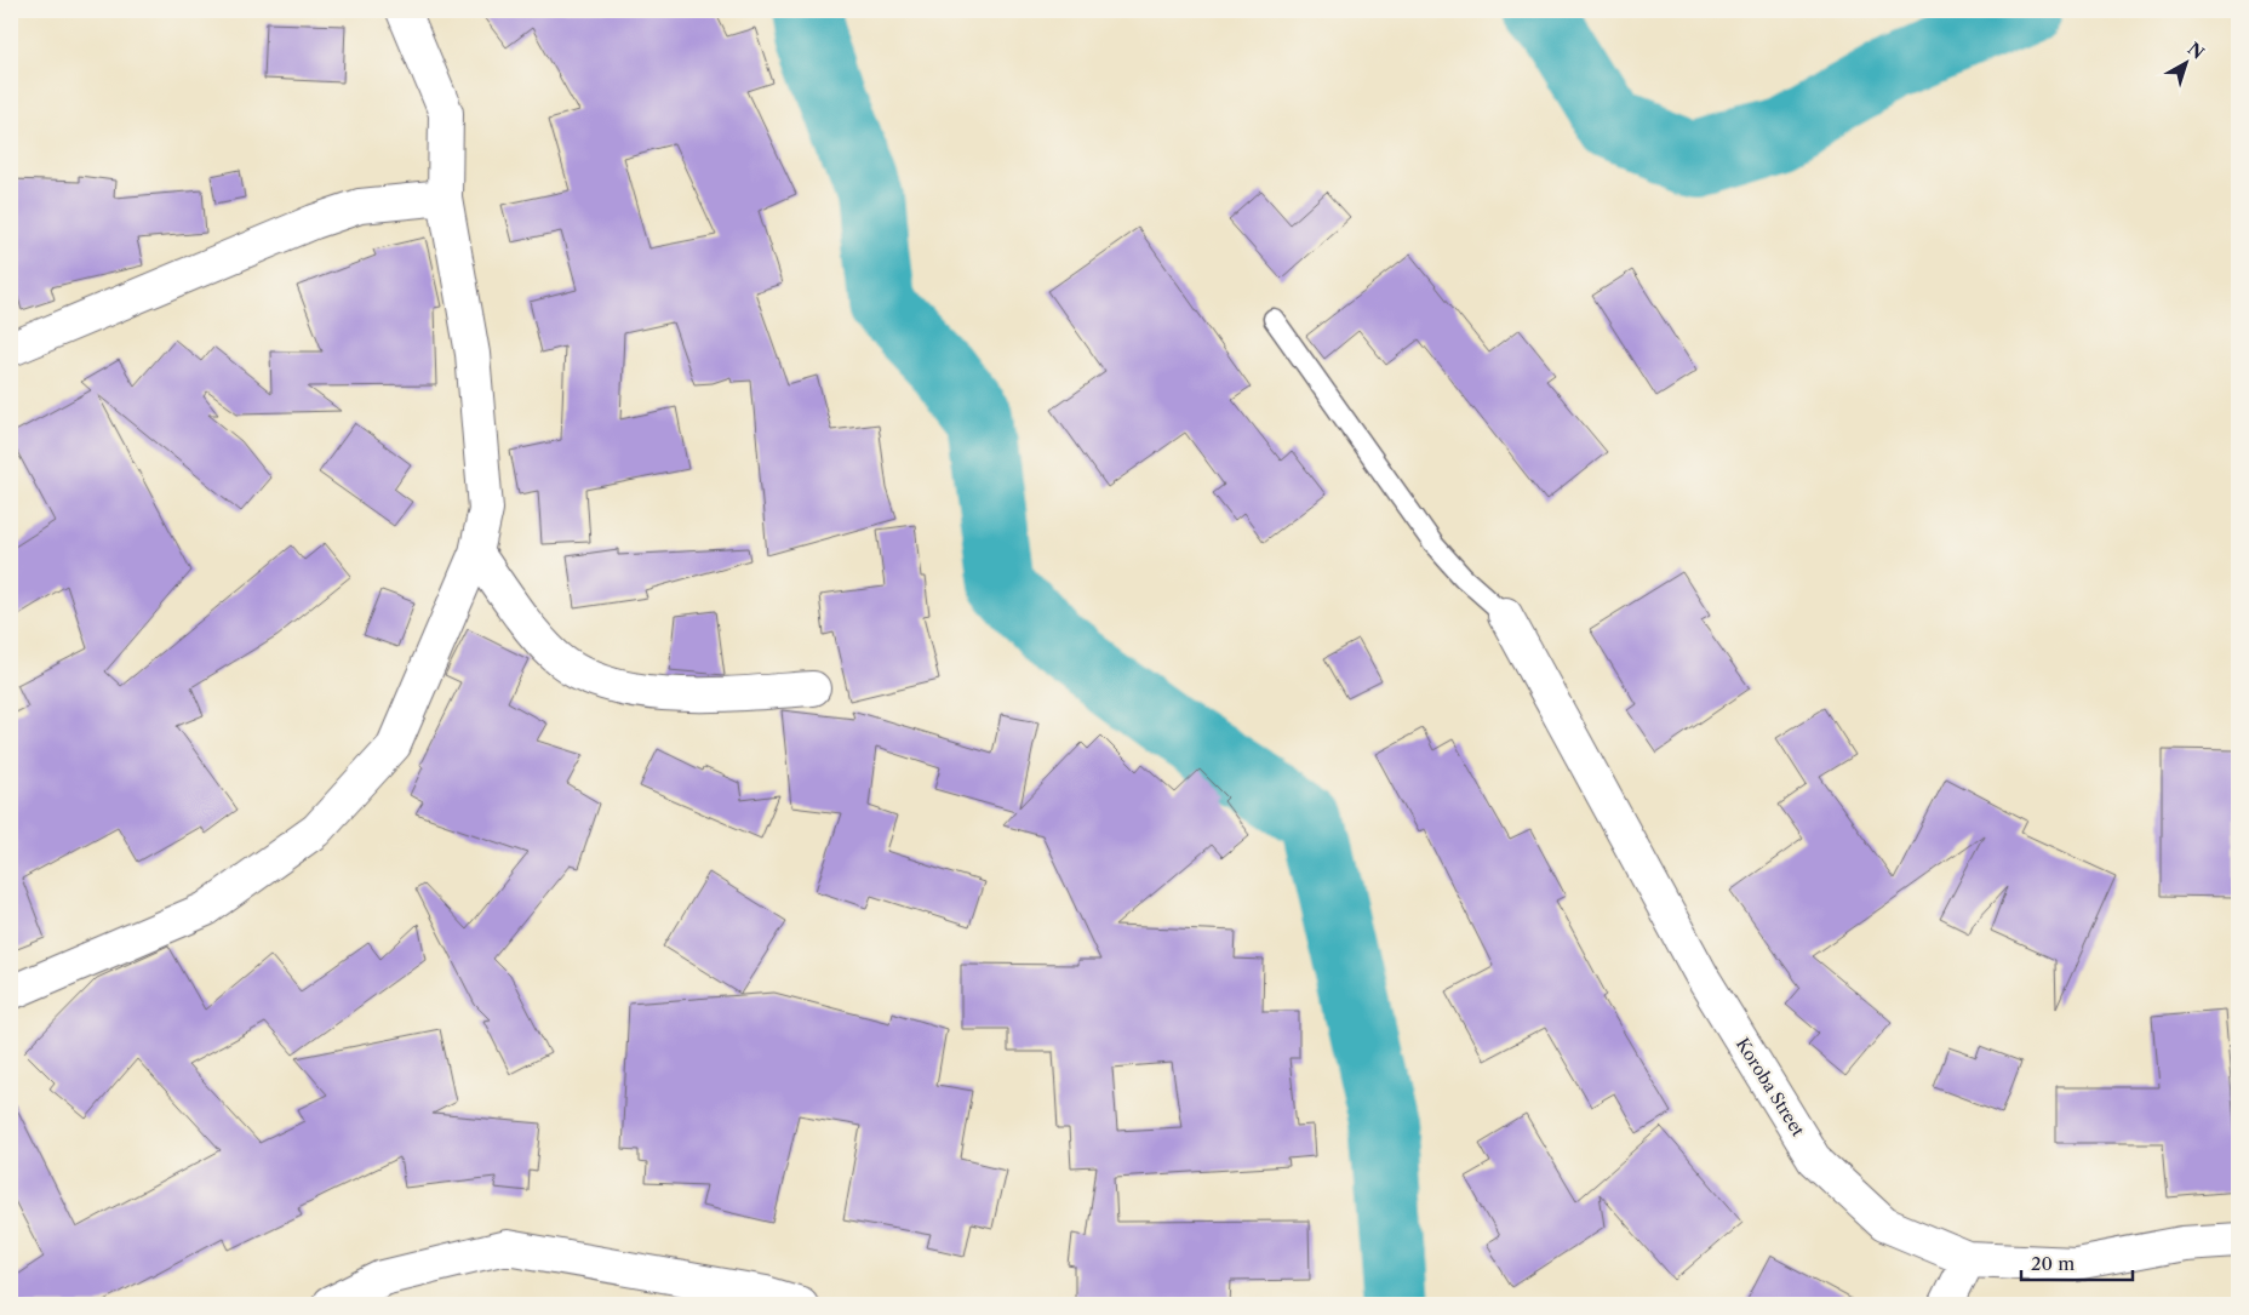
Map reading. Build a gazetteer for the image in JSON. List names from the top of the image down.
{
  "streets": {
    "street": ["Koroba Street"]
  },
  "scale_bar": "20 m",
  "north": "top right"
}
